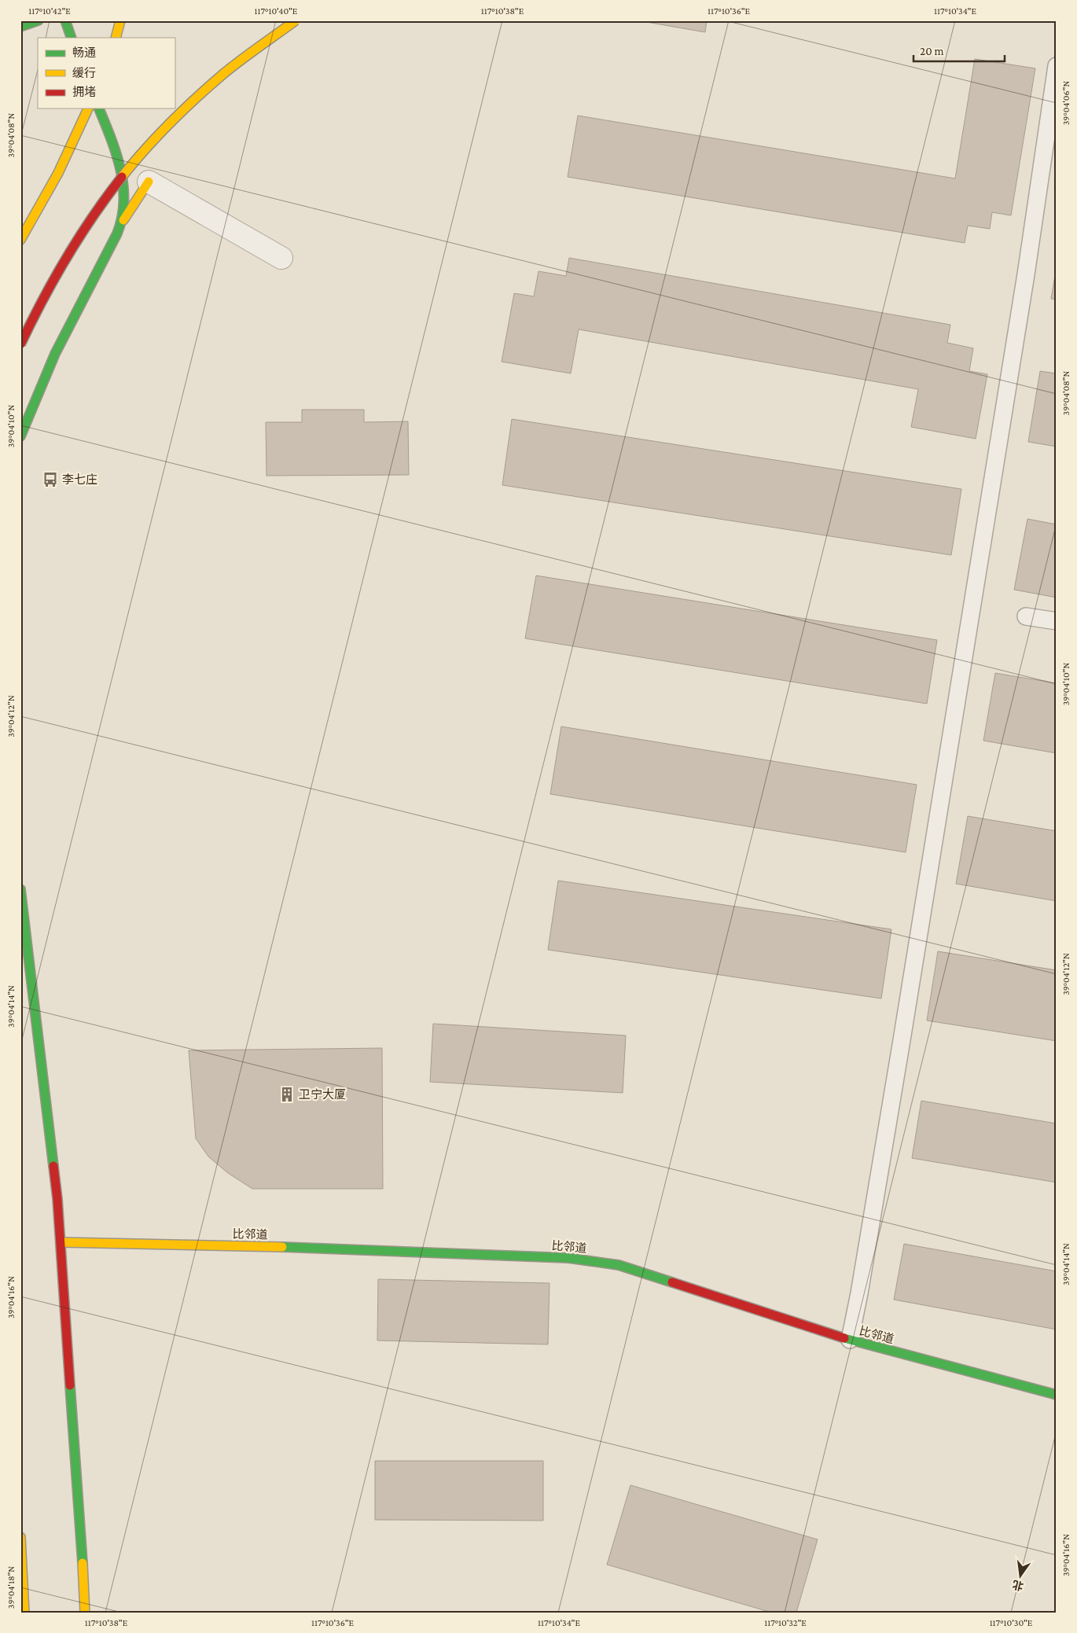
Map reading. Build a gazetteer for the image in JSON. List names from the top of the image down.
{
  "streets": {
    "main road": ["比邻道"]
  },
  "places": {
    "bus stop": ["李七庄"],
    "building": ["卫宁大厦"]
  },
  "legend": ["畅通", "缓行", "拥堵"],
  "scale_bar": "20 m",
  "north": "bottom",
  "coordinates": [
    "117°10'42\"E",
    "117°10'40\"E",
    "117°10'38\"E",
    "117°10'36\"E",
    "117°10'34\"E",
    "39°04'06\"N",
    "39°04'08\"N",
    "39°04'10\"N",
    "39°04'12\"N",
    "39°04'14\"N",
    "39°04'16\"N",
    "39°04'18\"N",
    "117°10'32\"E",
    "117°10'30\"E"
  ]
}
